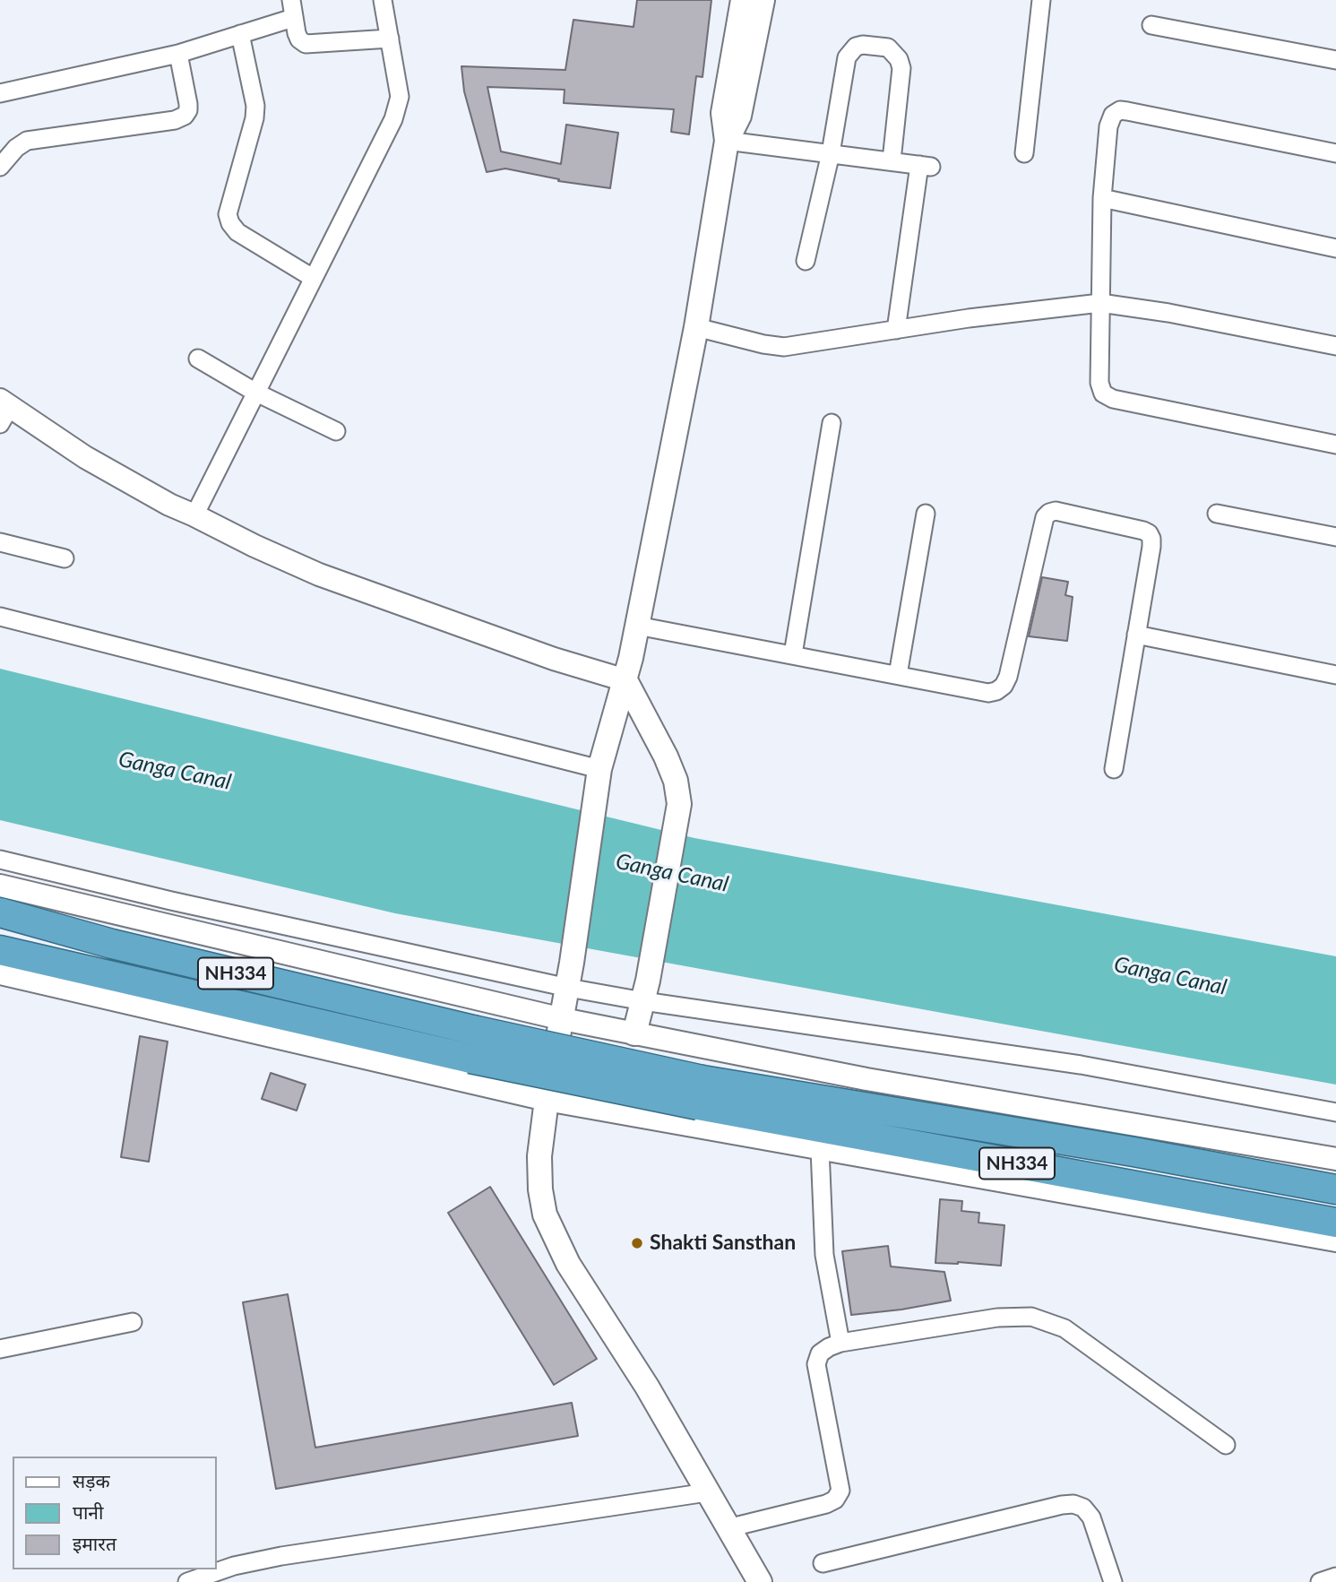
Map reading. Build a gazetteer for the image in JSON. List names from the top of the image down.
{
  "streets": {
    "highway": ["NH334"]
  },
  "water": ["Ganga Canal"],
  "places": ["Shakti Sansthan"],
  "legend": ["सड़क", "पानी", "इमारत"]
}
